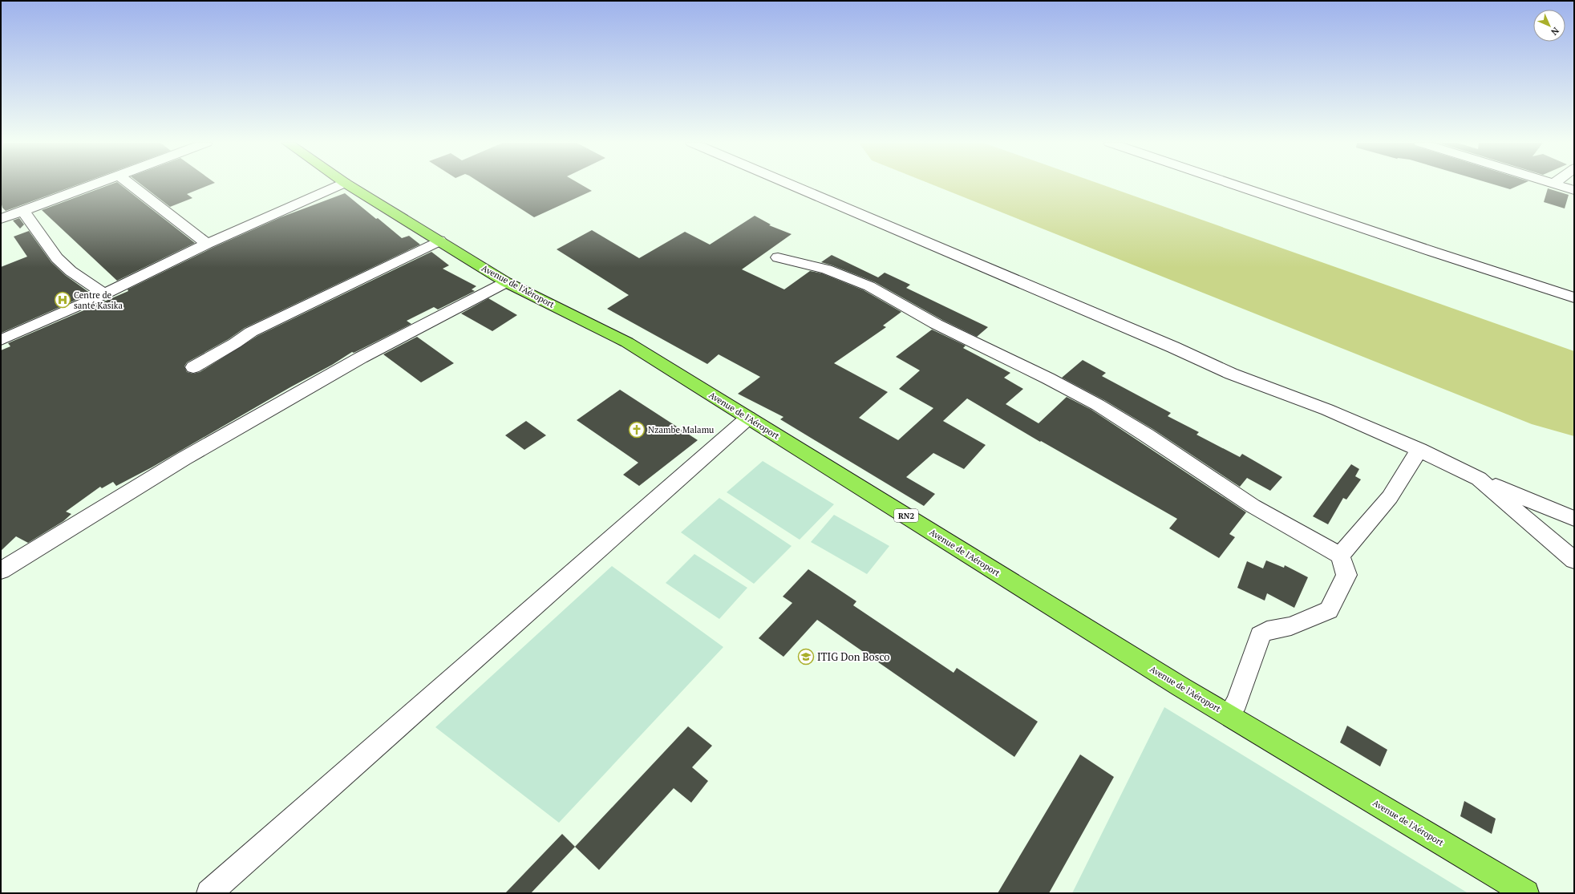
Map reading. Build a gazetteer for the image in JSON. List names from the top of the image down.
{
  "streets": {
    "highway": ["Avenue de l'Aéroport", "RN2"]
  },
  "places": {
    "hospital": ["Centre de santé Kasika"],
    "church": ["Nzambe Malamu"],
    "school or university": ["ITIG Don Bosco"]
  },
  "north": "bottom right"
}
